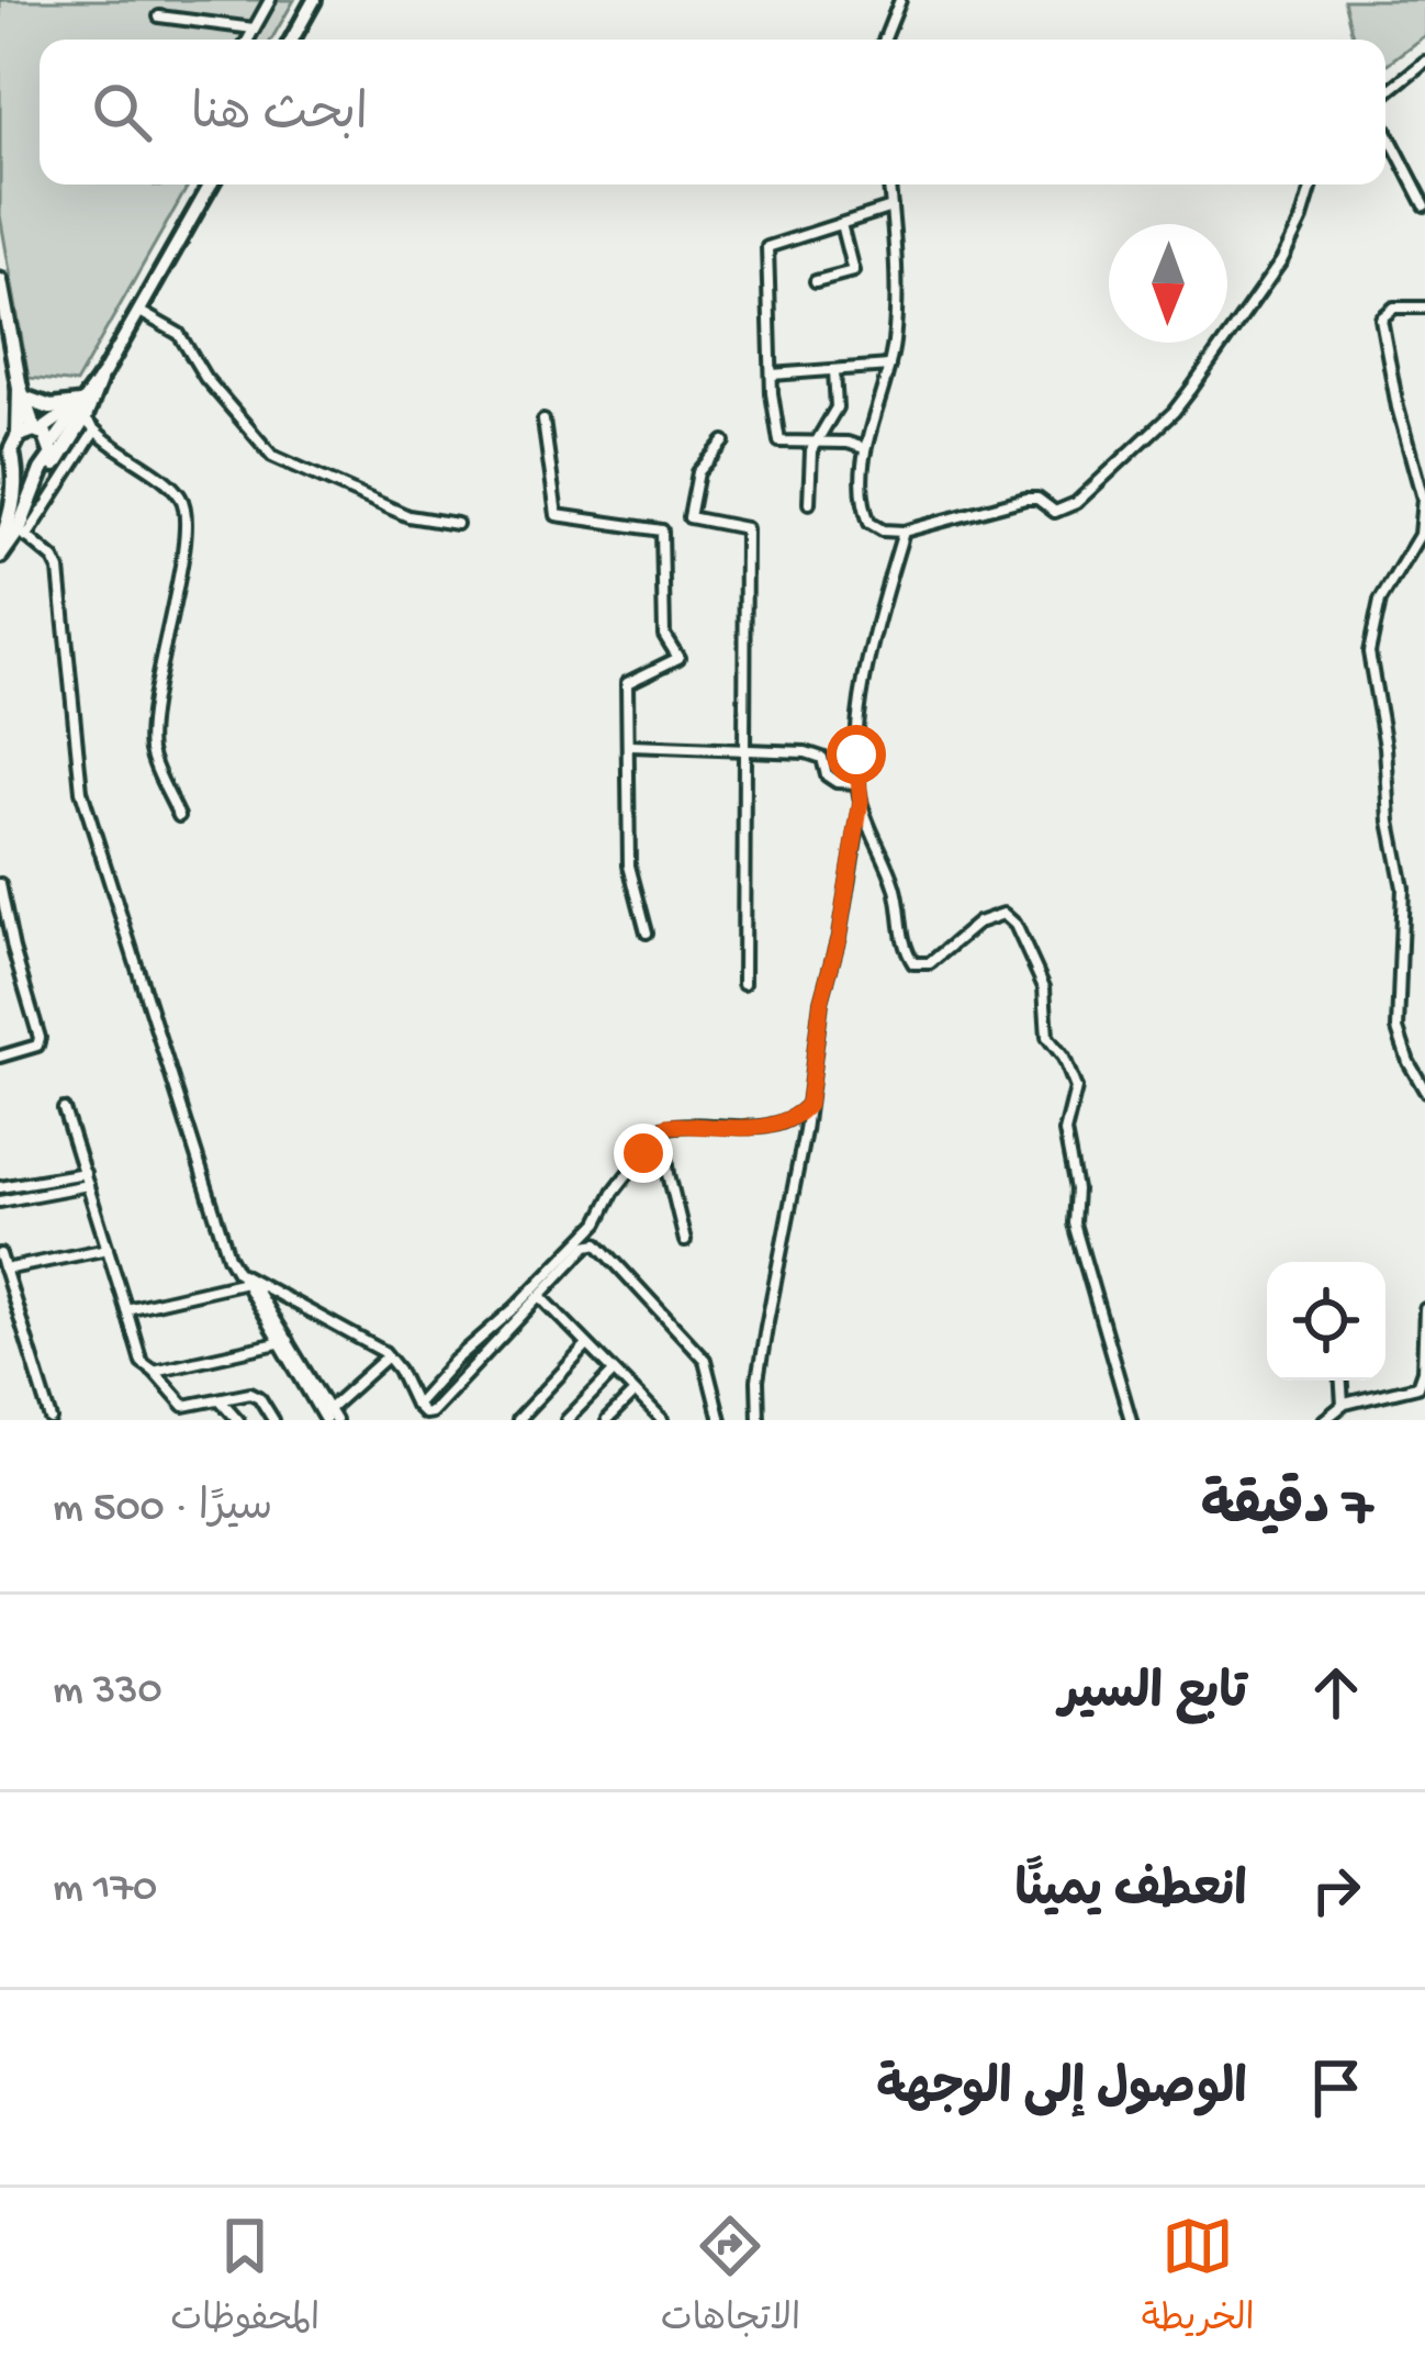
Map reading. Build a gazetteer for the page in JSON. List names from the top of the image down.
{
  "north": "bottom",
  "page": {
    "search": "ابحث هنا",
    "heading": ["7 دقيقة", "سيرًا · 500 m"],
    "list": [
      ["تابع السير", "330 m"],
      ["انعطف يمينًا", "170 m"],
      "الوصول إلى الوجهة"
    ],
    "nav": ["الخريطة", "الاتجاهات", "المحفوظات"]
  }
}
